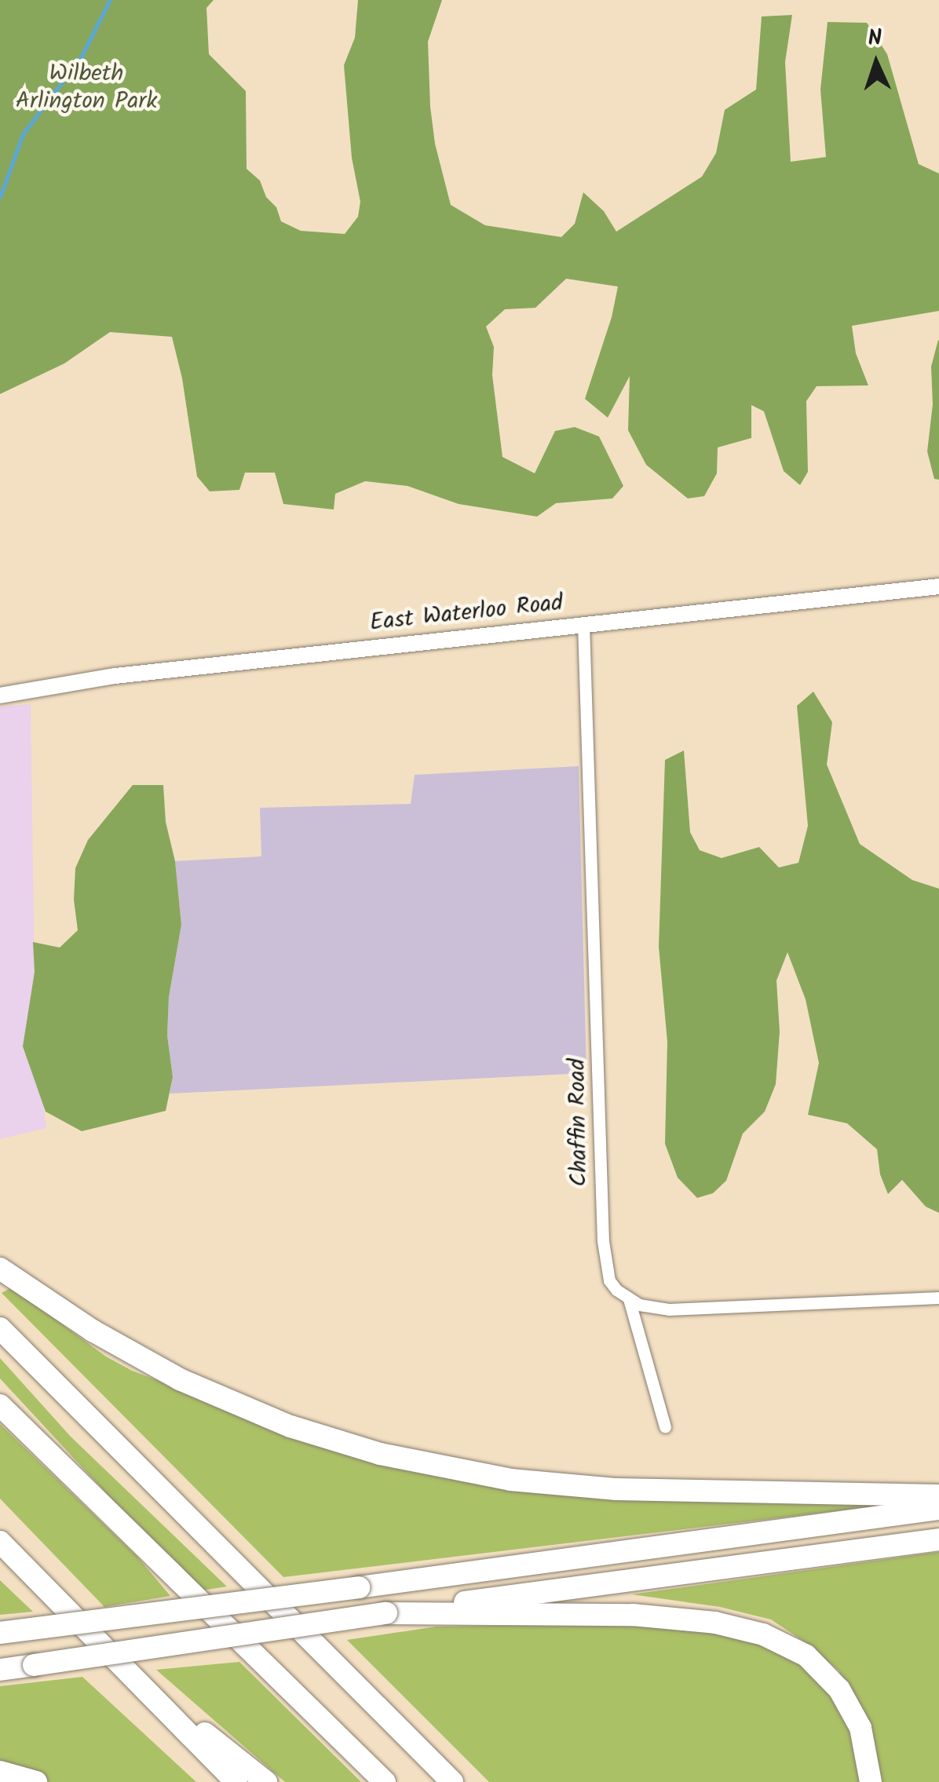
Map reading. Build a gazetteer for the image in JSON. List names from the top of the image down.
{
  "streets": {
    "main road": ["East Waterloo Road"],
    "street": ["Chaffin Road"]
  },
  "crossings": [
    ["East Waterloo Road", "Chaffin Road"]
  ],
  "parks": ["Wilbeth Arlington Park"],
  "north": "top"
}
